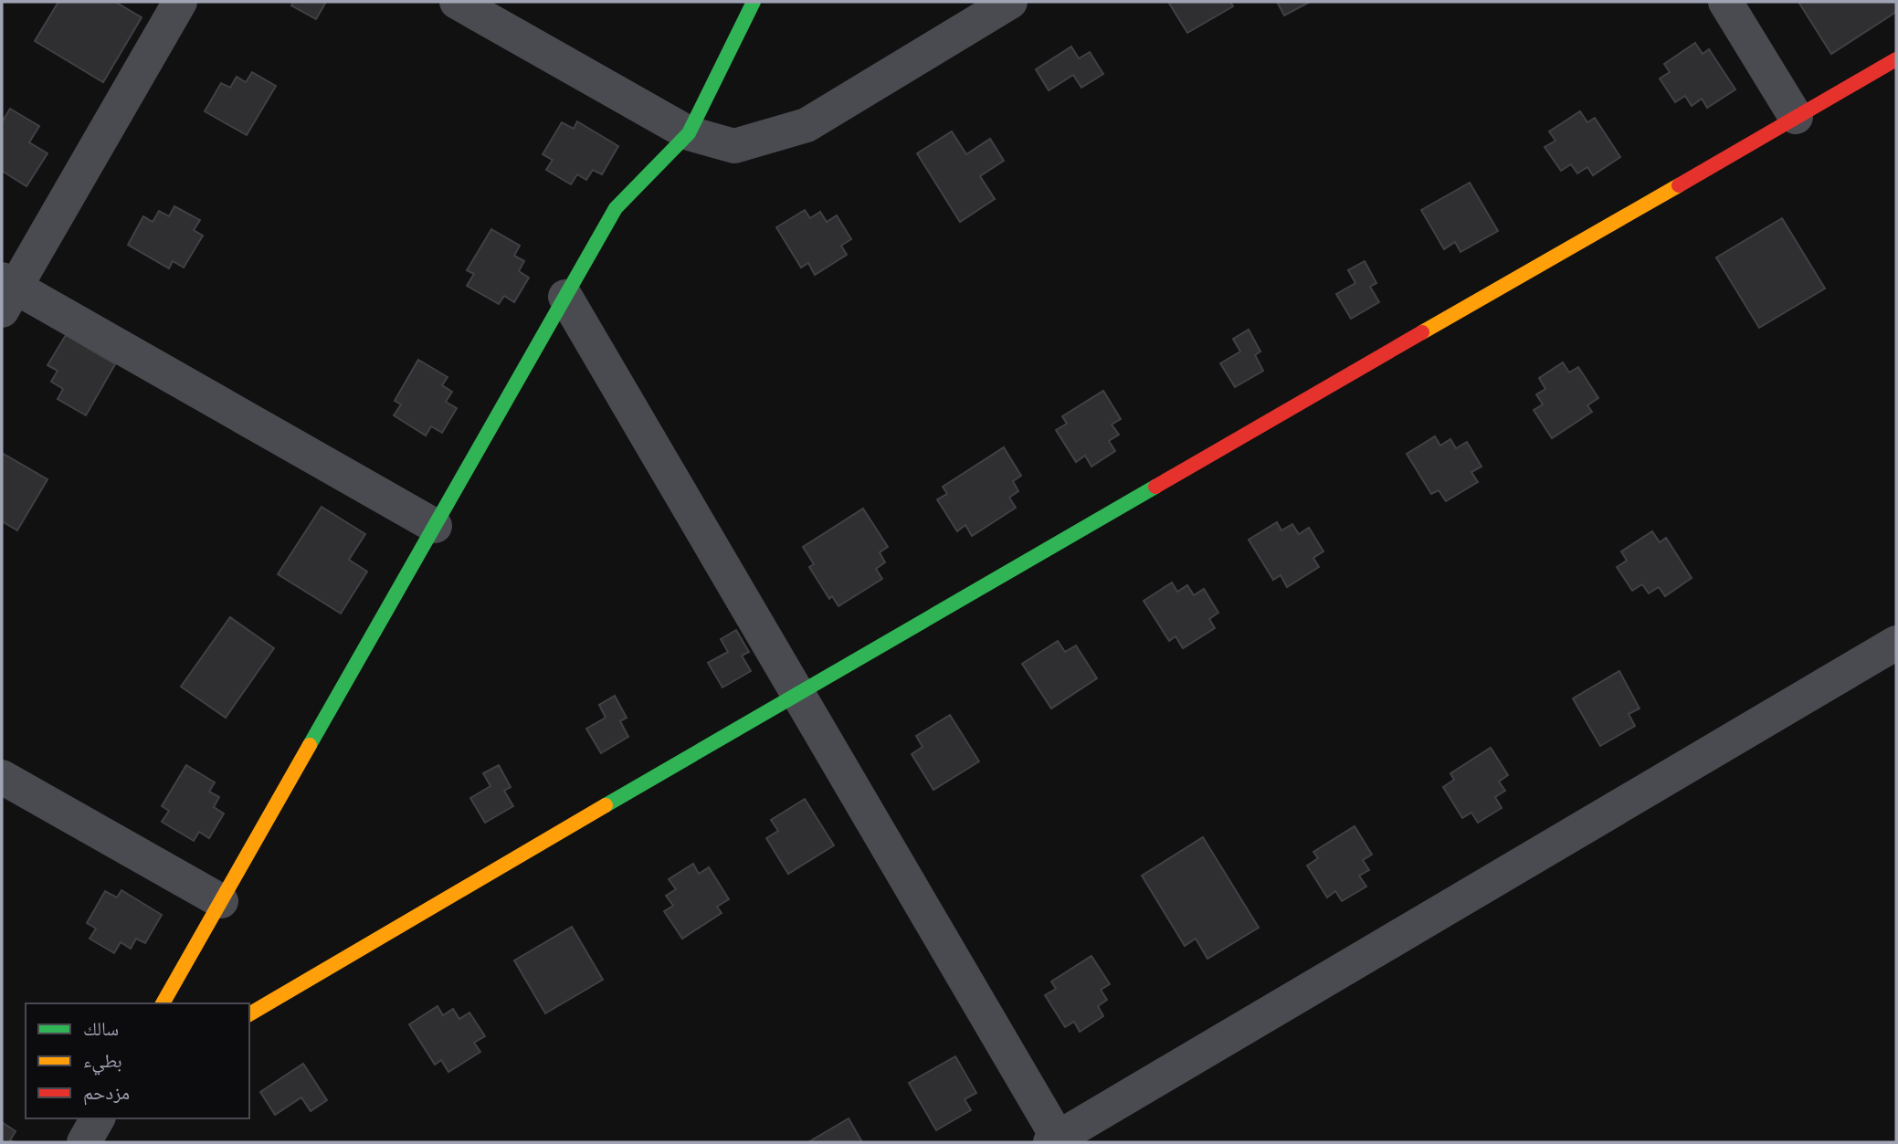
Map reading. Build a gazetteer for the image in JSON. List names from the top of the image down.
{
  "legend": ["سالك", "بطيء", "مزدحم"]
}
